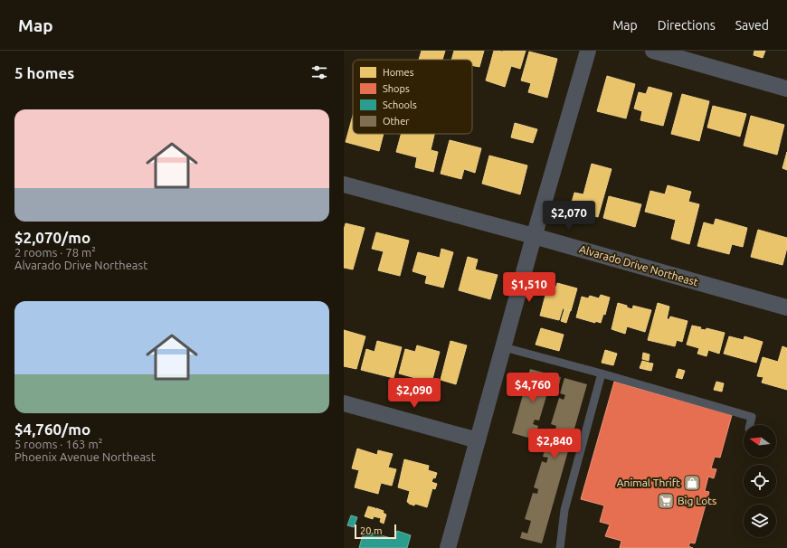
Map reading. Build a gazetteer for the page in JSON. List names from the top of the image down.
{
  "streets": {
    "street": ["Alvarado Drive Northeast"]
  },
  "places": {
    "shop": ["Animal Thrift"],
    "supermarket": ["Big Lots"]
  },
  "legend": [
    "Homes",
    "Shops",
    "Schools",
    "Other"
  ],
  "scale_bar": "20 m",
  "north": "left",
  "page": {
    "header": "Map",
    "nav": ["Map", "Directions", "Saved"],
    "heading": "5 homes",
    "list": [
      {
        "name": "$2,070/mo",
        "note": "2 rooms · 78 m² · Alvarado Drive Northeast"
      },
      {
        "name": "$4,760/mo",
        "note": "5 rooms · 163 m² · Phoenix Avenue Northeast"
      }
    ],
    "price": [
      "$2,070",
      "$1,510",
      "$4,760",
      "$2,090",
      "$2,840"
    ],
    "scale": "20 m"
  }
}
